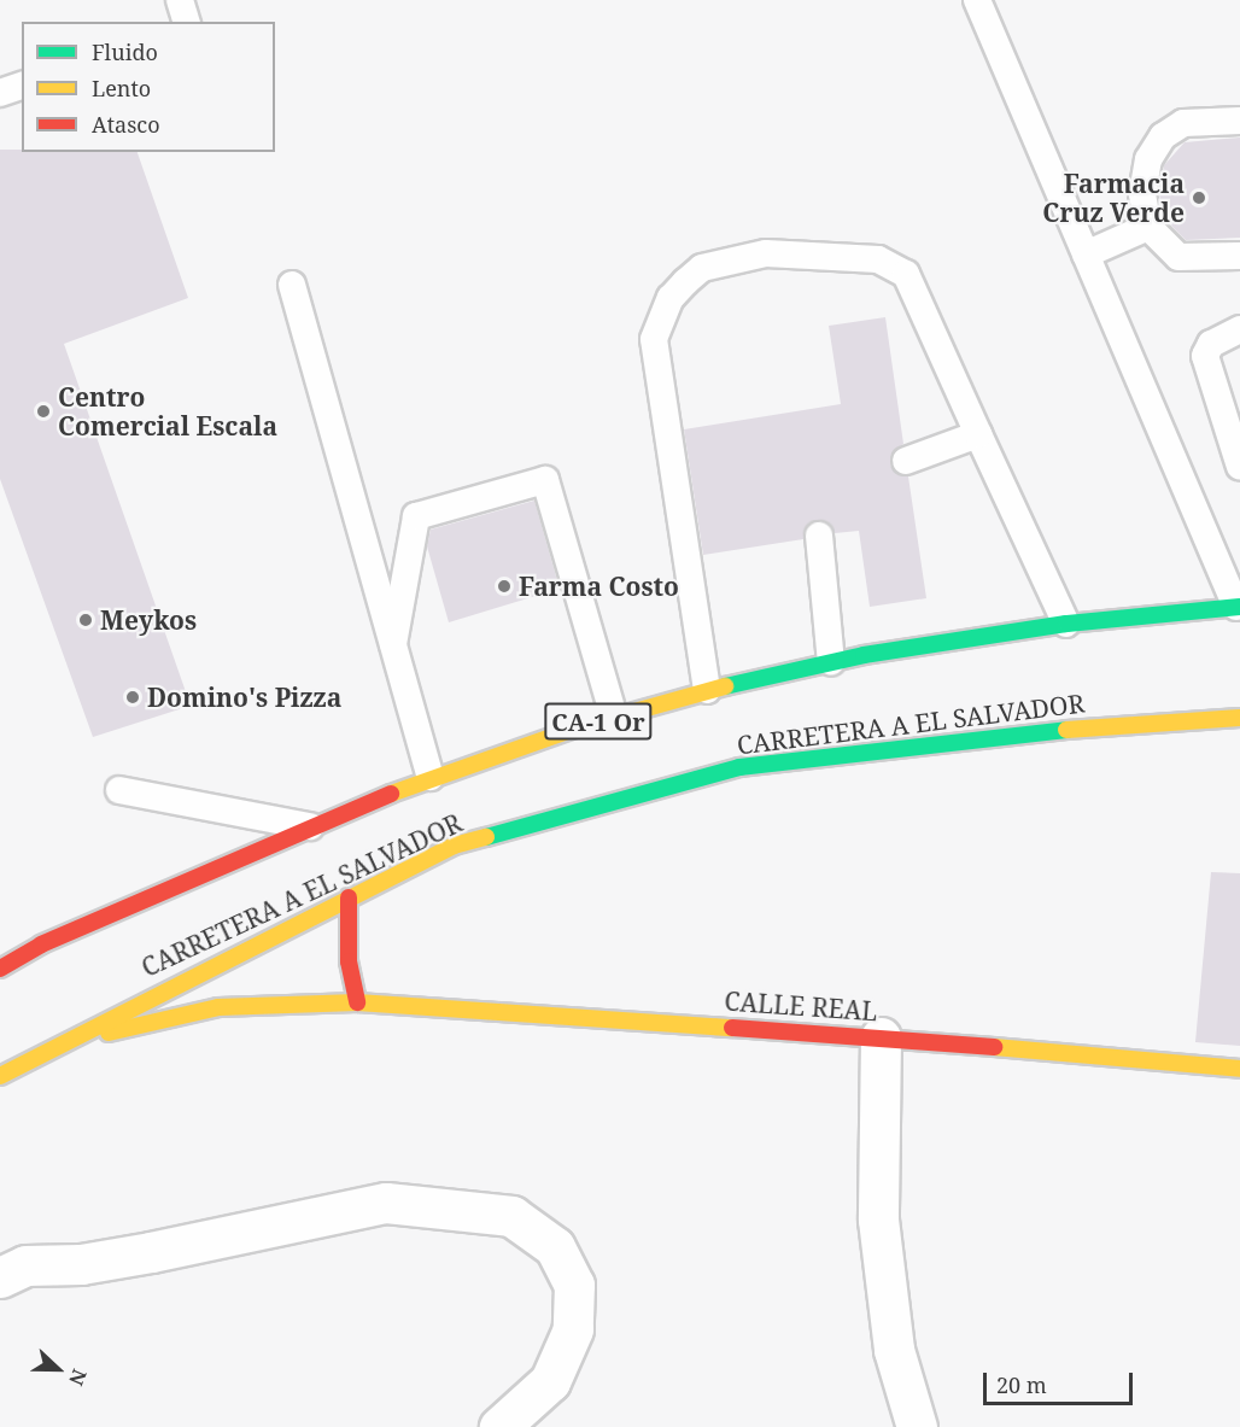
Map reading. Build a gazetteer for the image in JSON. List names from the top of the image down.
{
  "streets": {
    "main road": ["CA-1 Or", "CARRETERA A EL SALVADOR", "CALLE REAL"]
  },
  "crossings": [
    ["CARRETERA A EL SALVADOR", "CALLE REAL"]
  ],
  "places": [
    "Farmacia Cruz Verde",
    "Centro Comercial Escala",
    "Farma Costo",
    "Meykos",
    "Domino's Pizza"
  ],
  "legend": ["Fluido", "Lento", "Atasco"],
  "scale_bar": "20 m",
  "north": "right"
}
